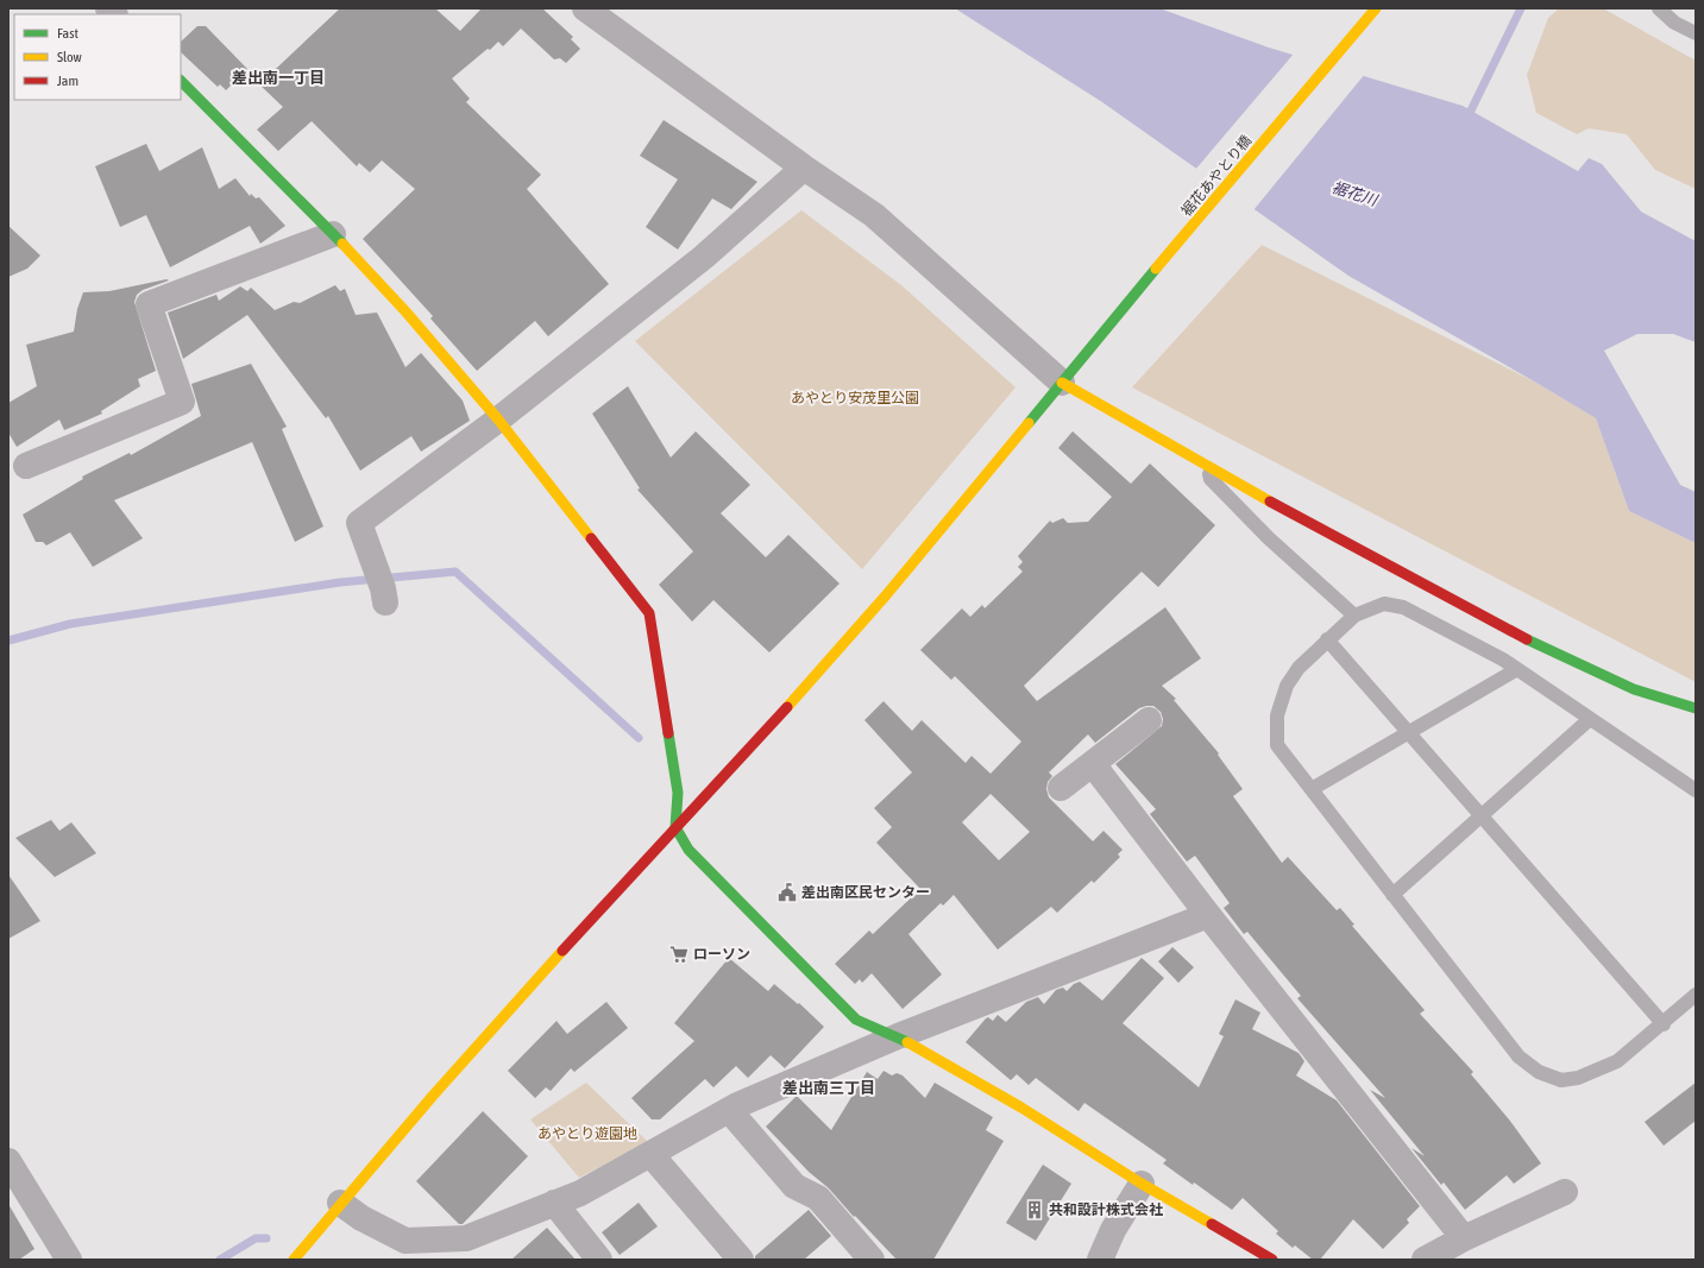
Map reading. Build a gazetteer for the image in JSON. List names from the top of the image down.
{
  "streets": {
    "street": ["裾花あやとり橋"]
  },
  "districts": ["差出南一丁目", "差出南三丁目"],
  "water": ["裾花川"],
  "parks": ["あやとり安茂里公園", "あやとり遊園地"],
  "places": {
    "public building": ["差出南区民センター"],
    "supermarket": ["ローソン"],
    "building": ["共和設計株式会社"]
  },
  "legend": ["Fast", "Slow", "Jam"]
}
